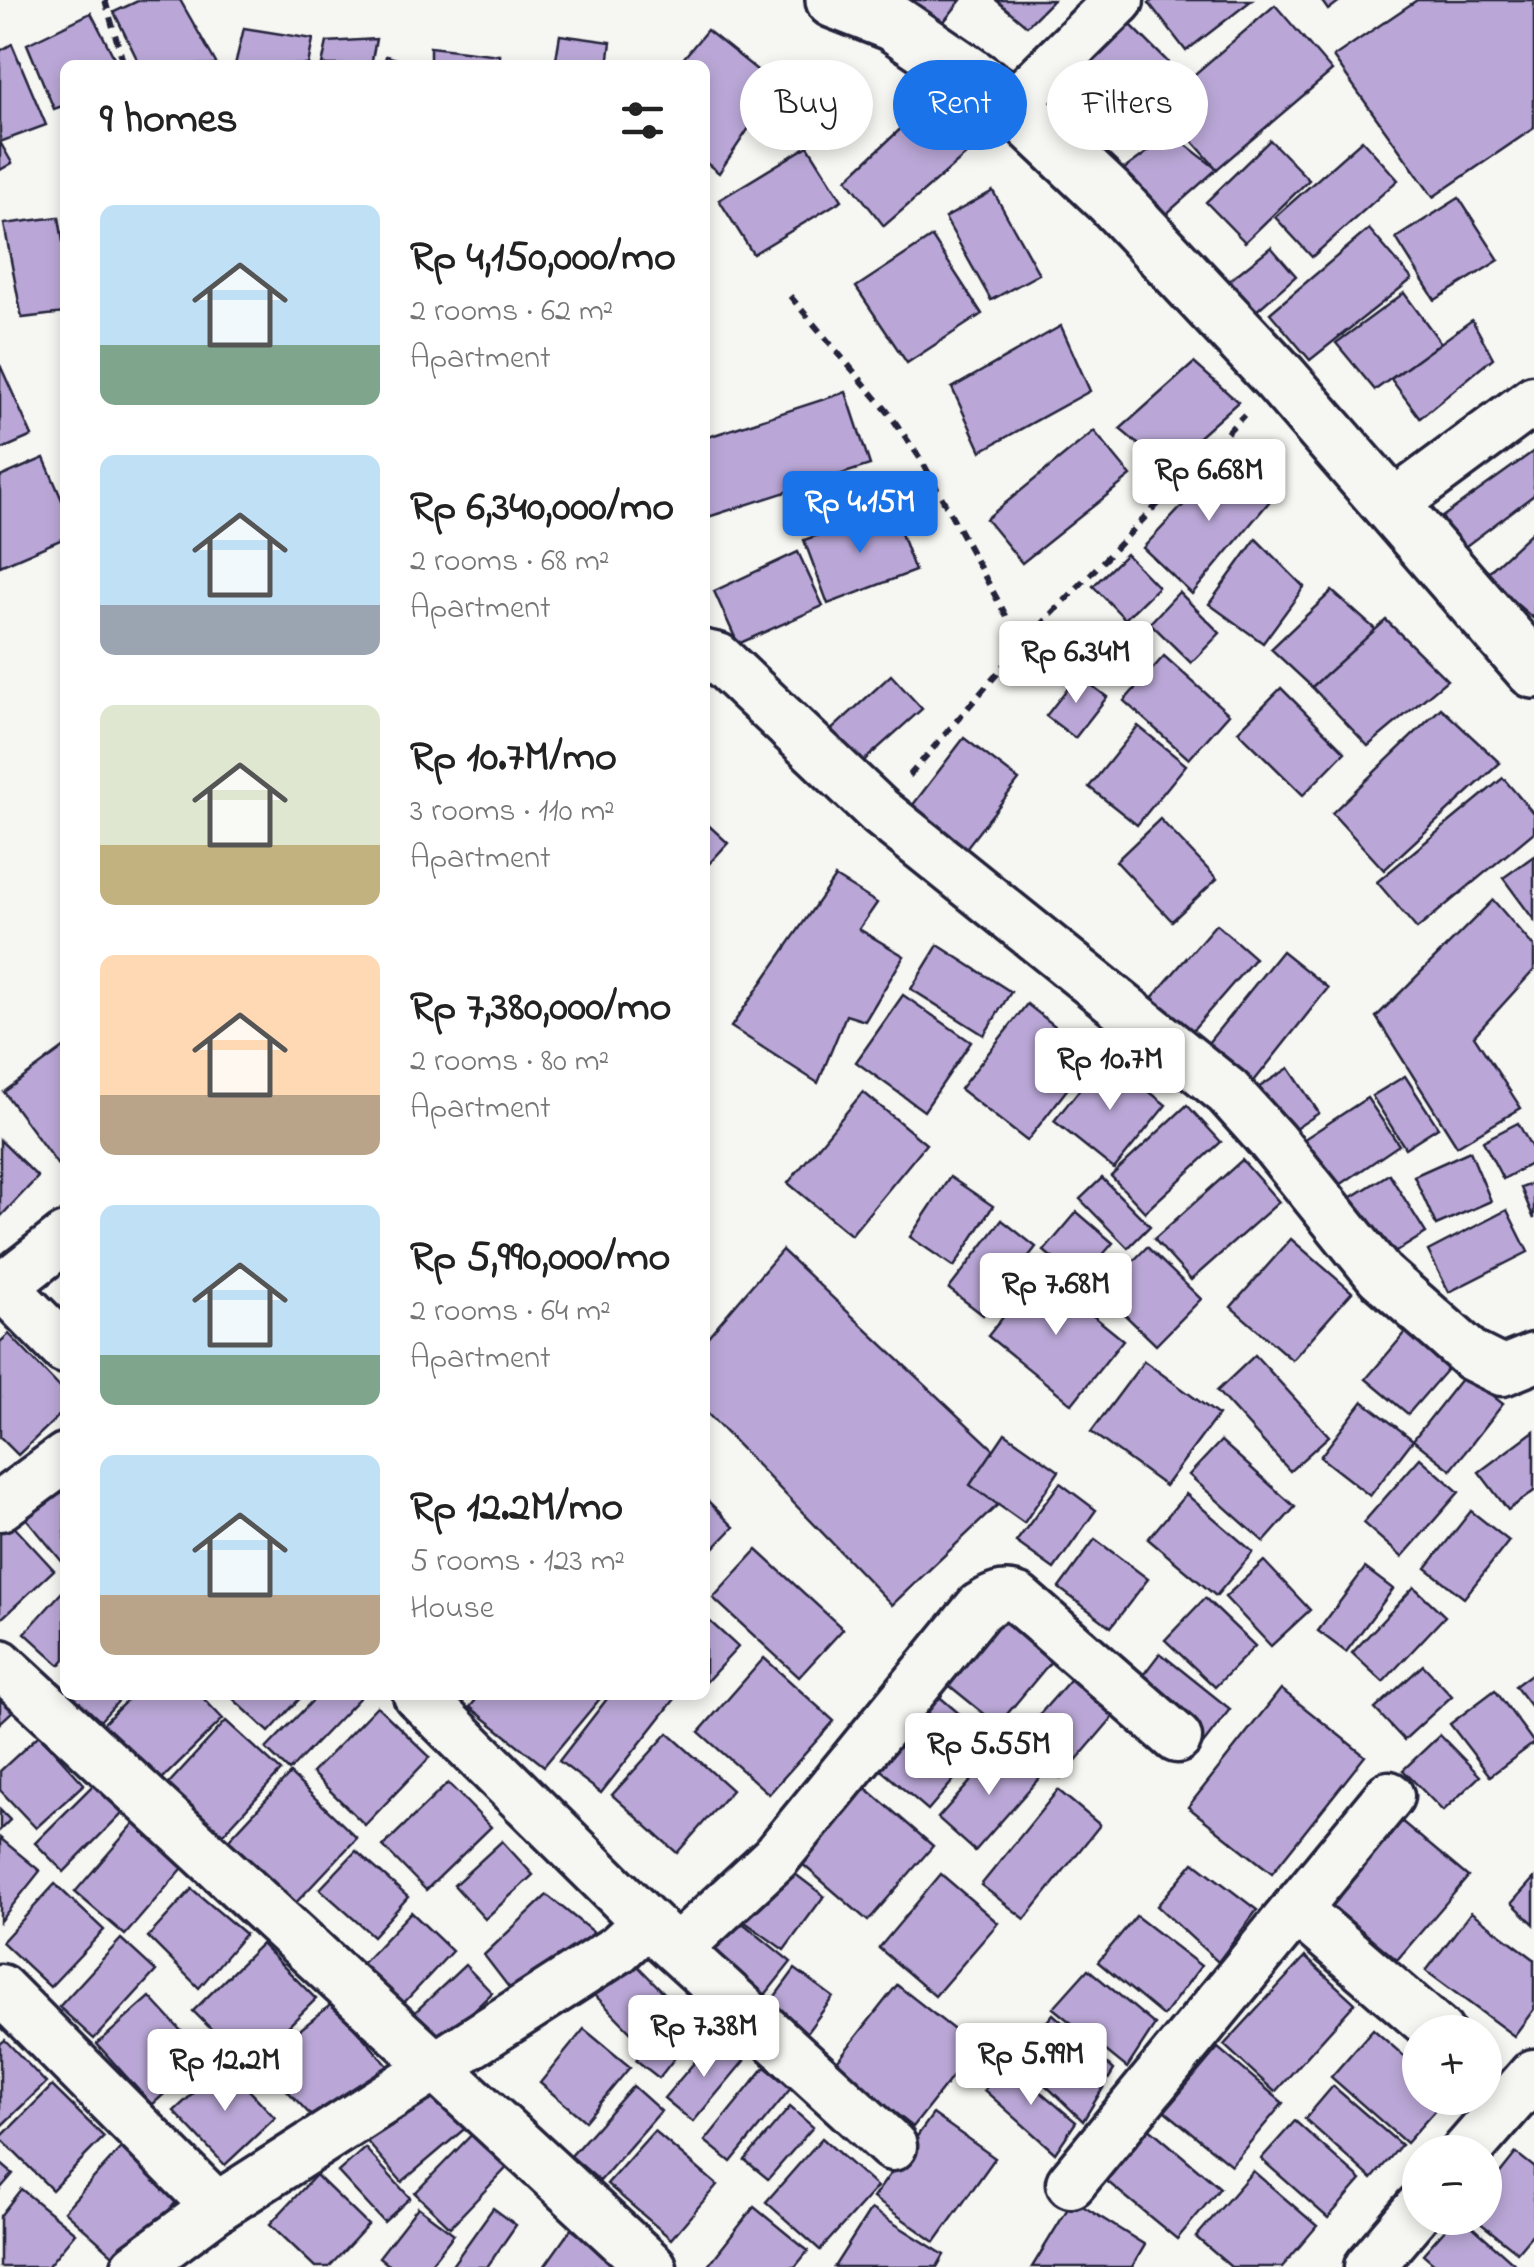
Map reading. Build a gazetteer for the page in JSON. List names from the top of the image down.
{
  "page": {
    "chip": ["Buy", "Rent", "Filters"],
    "heading": "9 homes",
    "list": [
      {
        "name": "Rp 4,150,000/mo",
        "note": "2 rooms · 62 m² · Apartment"
      },
      {
        "name": "Rp 6,340,000/mo",
        "note": "2 rooms · 68 m² · Apartment"
      },
      {
        "name": "Rp 10.7M/mo",
        "note": "3 rooms · 110 m² · Apartment"
      },
      {
        "name": "Rp 7,380,000/mo",
        "note": "2 rooms · 80 m² · Apartment"
      },
      {
        "name": "Rp 5,990,000/mo",
        "note": "2 rooms · 64 m² · Apartment"
      },
      {
        "name": "Rp 12.2M/mo",
        "note": "5 rooms · 123 m² · House"
      }
    ],
    "price": [
      "Rp 6.68M",
      "Rp 4.15M",
      "Rp 6.34M",
      "Rp 10.7M",
      "Rp 7.68M",
      "Rp 5.55M",
      "Rp 7.38M",
      "Rp 5.99M",
      "Rp 12.2M"
    ],
    "map_buttons": ["+", "−"]
  }
}
